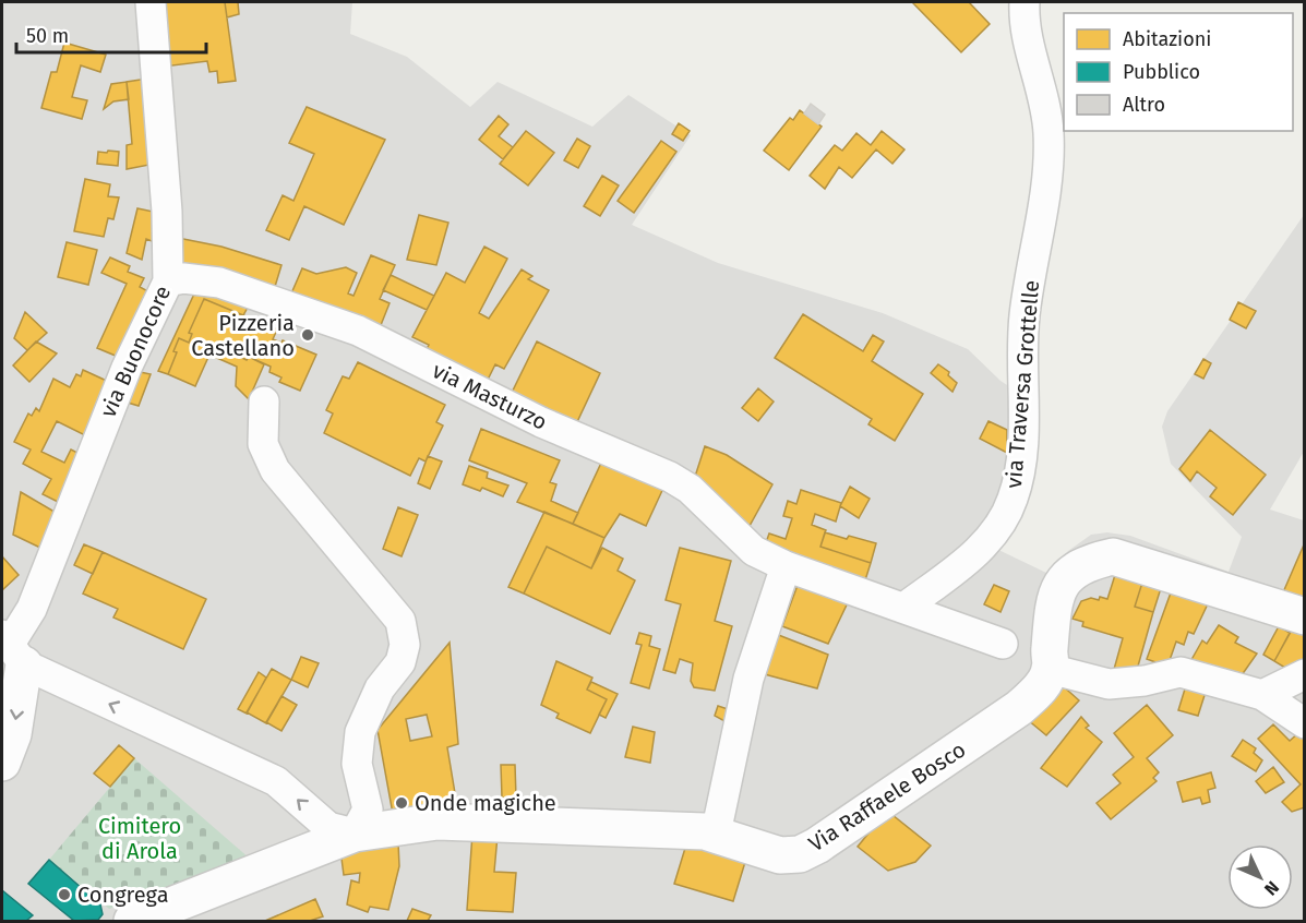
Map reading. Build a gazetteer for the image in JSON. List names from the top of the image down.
{
  "streets": {
    "street": [
      "via Buonocore",
      "via Traversa Grottelle",
      "via Masturzo",
      "Via Raffaele Bosco"
    ]
  },
  "crossings": [
    ["via Buonocore", "via Masturzo"]
  ],
  "parks": ["Cimitero di Arola"],
  "places": ["Pizzeria Castellano", "Onde magiche", "Congrega"],
  "legend": ["Abitazioni", "Pubblico", "Altro"],
  "scale_bar": "50 m",
  "north": "bottom right"
}
